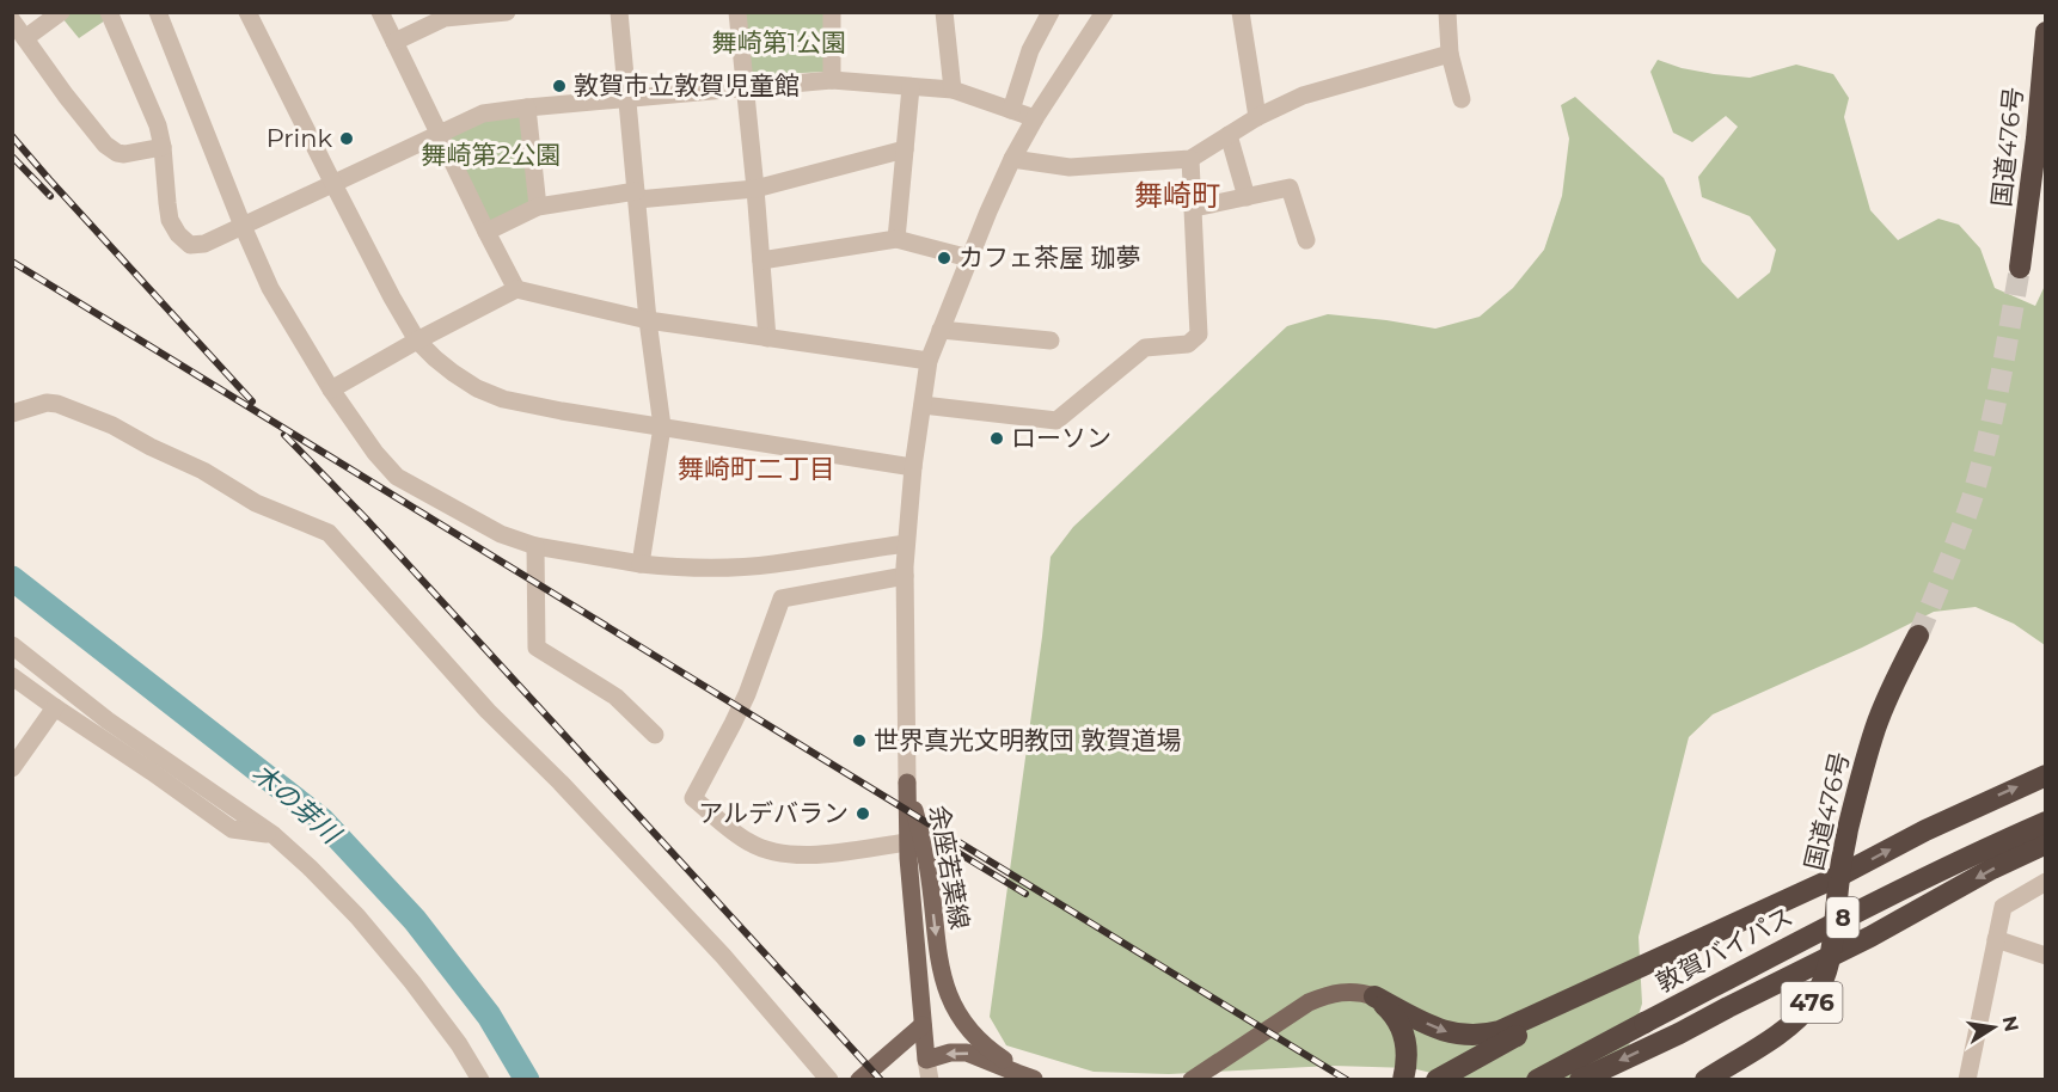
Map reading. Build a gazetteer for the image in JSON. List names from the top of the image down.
{
  "streets": {
    "highway": [
      "国道476号",
      "8",
      "敦賀バイパス",
      "476"
    ],
    "main road": ["余座若葉線"]
  },
  "districts": ["舞崎町", "舞崎町二丁目"],
  "water": ["木の芽川"],
  "parks": ["舞崎第1公園", "舞崎第2公園"],
  "places": [
    "敦賀市立敦賀児童館",
    "Prink",
    "カフェ茶屋 珈夢",
    "ローソン",
    "世界真光文明教団 敦賀道場",
    "アルデバラン"
  ],
  "north": "right"
}
